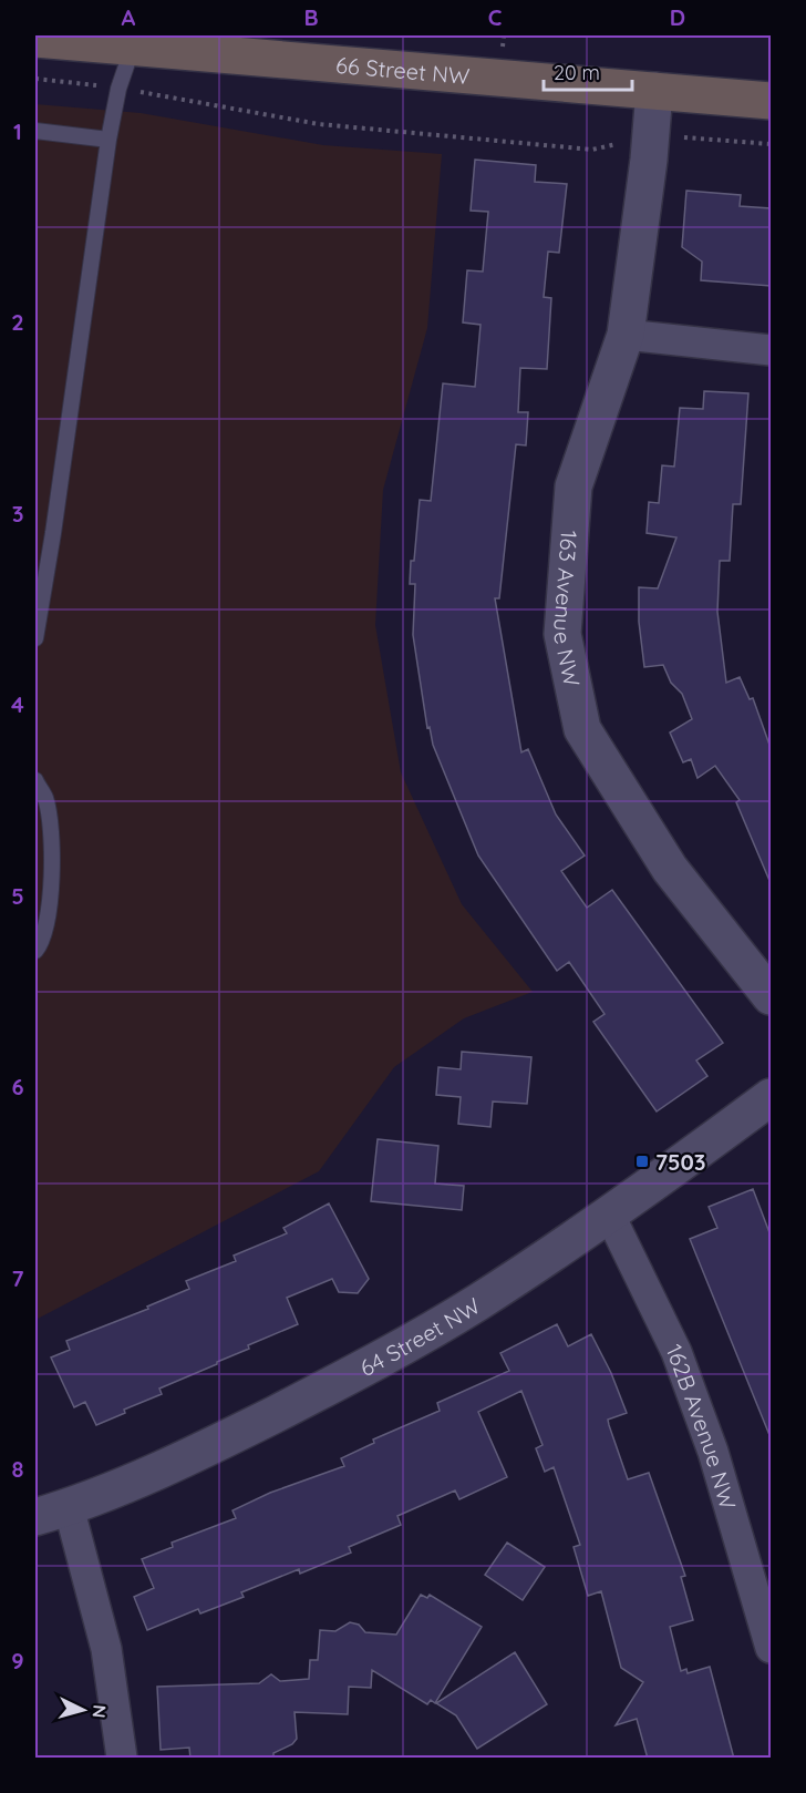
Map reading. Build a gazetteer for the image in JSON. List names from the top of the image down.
{
  "streets": {
    "main road": ["66 Street NW"],
    "street": ["163 Avenue NW", "64 Street NW", "162B Avenue NW"]
  },
  "crossings": [
    ["66 Street NW", "163 Avenue NW"],
    ["64 Street NW", "162B Avenue NW"]
  ],
  "places": {
    "transit": ["7503"]
  },
  "scale_bar": "20 m",
  "north": "right",
  "grid": {
    "columns": [
      "A",
      "B",
      "C",
      "D"
    ],
    "rows": [
      "1",
      "2",
      "3",
      "4",
      "5",
      "6",
      "7",
      "8",
      "9"
    ]
  }
}
